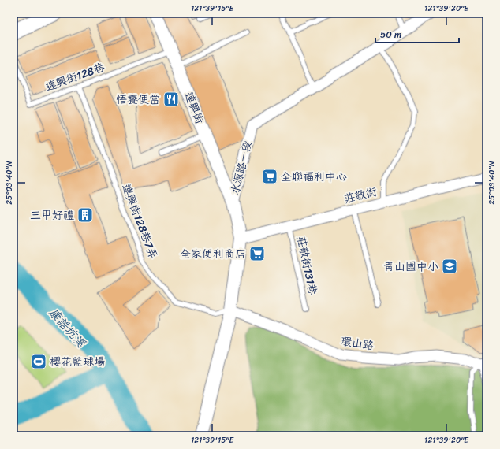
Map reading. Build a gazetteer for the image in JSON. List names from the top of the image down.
{
  "streets": {
    "street": [
      "連興街",
      "水源路一段",
      "莊敬街",
      "環山路"
    ],
    "lane": ["連興街128巷", "連興街128巷7弄", "莊敬街131巷"]
  },
  "crossings": [
    ["連興街128巷", "連興街"],
    ["連興街128巷", "連興街128巷7弄"],
    ["連興街", "水源路一段"],
    ["水源路一段", "莊敬街"],
    ["水源路一段", "連興街128巷7弄"],
    ["水源路一段", "環山路"],
    ["莊敬街", "莊敬街131巷"],
    ["連興街128巷7弄", "環山路"]
  ],
  "water": ["康誥坑溪"],
  "places": {
    "restaurant": ["悟饕便當"],
    "supermarket": ["全聯福利中心", "全家便利商店"],
    "building": ["三甲好禮"],
    "school or university": ["青山國中小"],
    "sports": ["櫻花籃球場"]
  },
  "scale_bar": "50 m",
  "coordinates": ["121°39'15\"E", "121°39'20\"E", "25°03'40\"N"]
}
